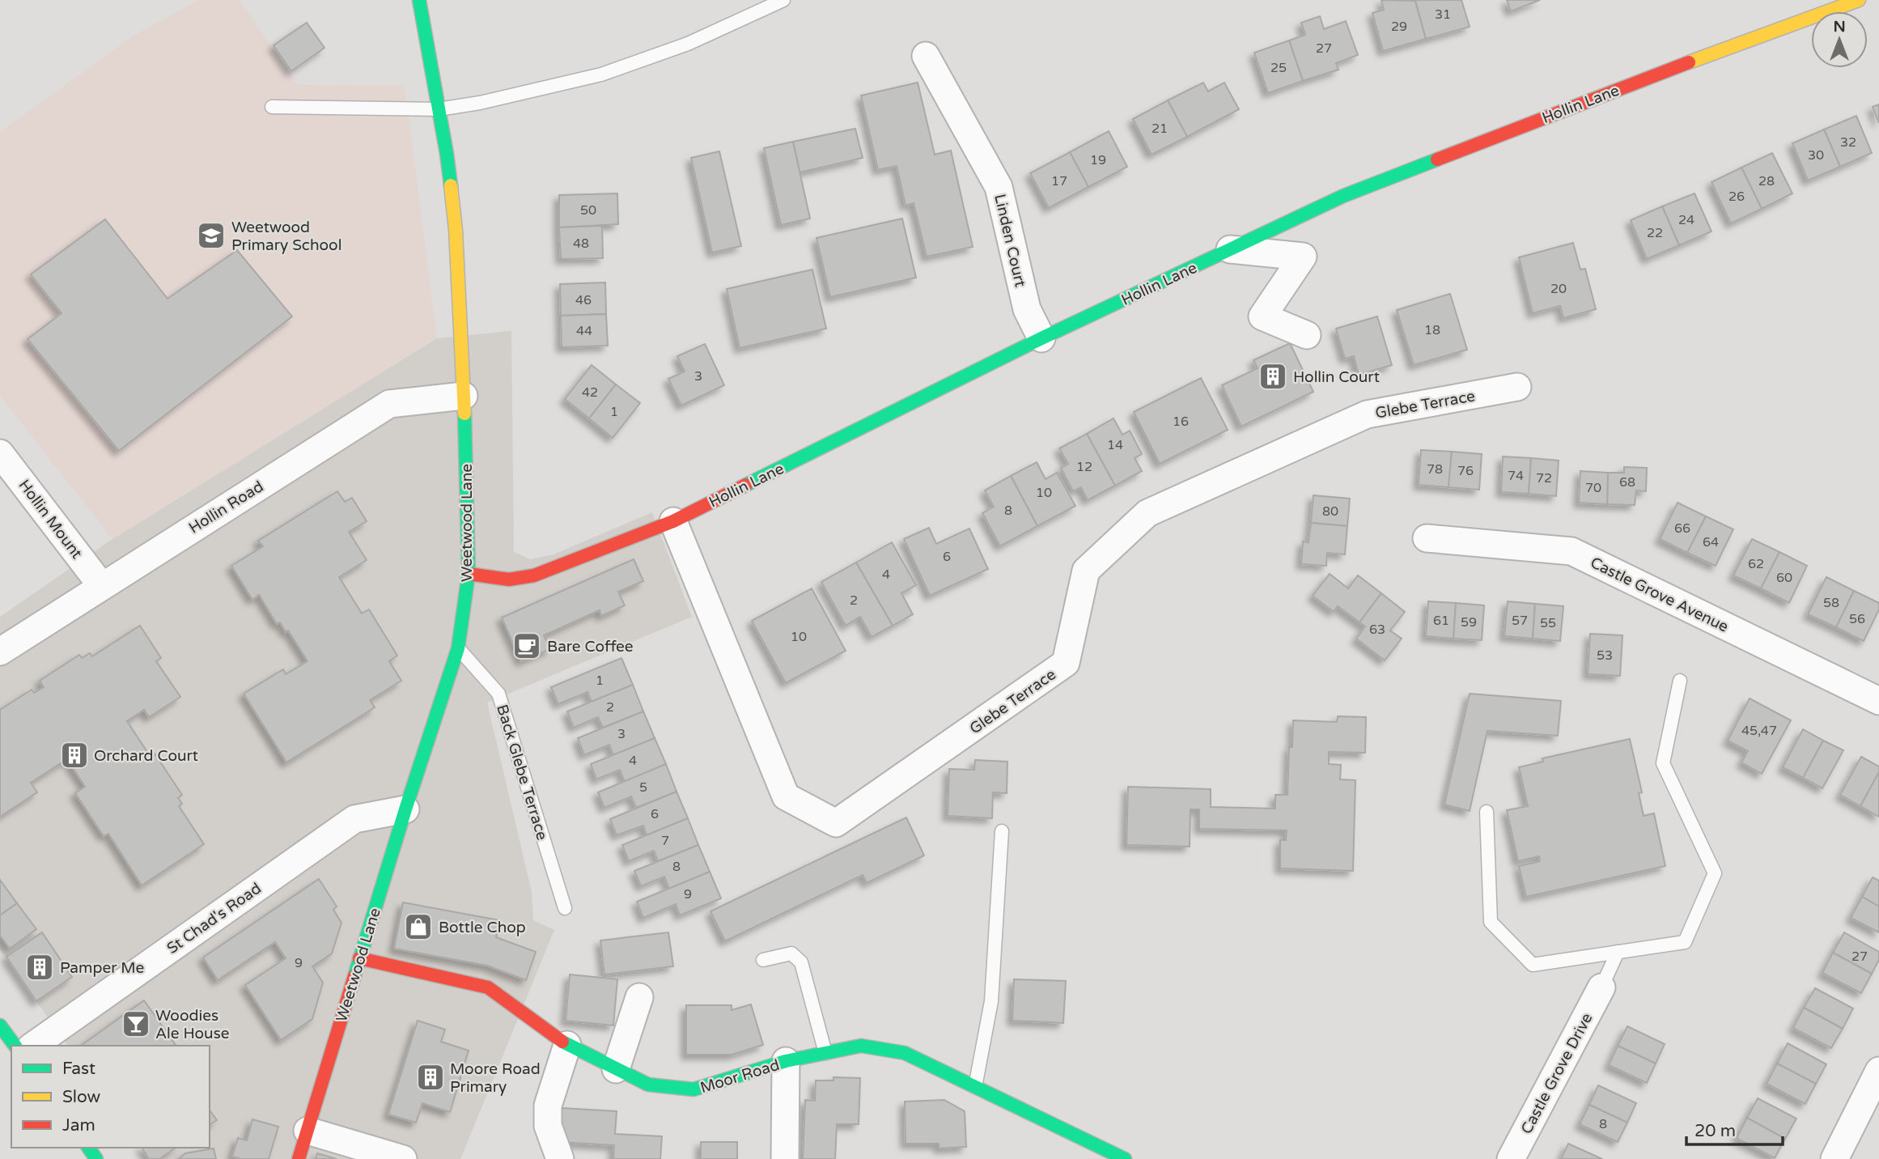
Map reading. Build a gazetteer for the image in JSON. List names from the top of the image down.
{
  "streets": {
    "main road": ["Hollin Lane", "Weetwood Lane", "Moor Road"],
    "street": [
      "Linden Court",
      "Glebe Terrace",
      "Hollin Road",
      "Hollin Mount",
      "Castle Grove Avenue",
      "St Chad's Road",
      "Castle Grove Drive"
    ],
    "lane": ["Back Glebe Terrace"]
  },
  "crossings": [
    ["Hollin Lane", "Linden Court"],
    ["Hollin Lane", "Glebe Terrace"],
    ["Hollin Lane", "Weetwood Lane"],
    ["Hollin Road", "Hollin Mount"],
    ["Hollin Road", "Weetwood Lane"],
    ["Weetwood Lane", "Back Glebe Terrace"],
    ["Weetwood Lane", "St Chad's Road"],
    ["Weetwood Lane", "Moor Road"]
  ],
  "places": {
    "school or university": ["Weetwood Primary School"],
    "building": [
      "Hollin Court",
      "Orchard Court",
      "Pamper Me",
      "Moore Road Primary"
    ],
    "cafe": ["Bare Coffee"],
    "shop": ["Bottle Chop"],
    "bar": ["Woodies Ale House"]
  },
  "house_numbers": [
    "31",
    "29",
    "27",
    "25",
    "21",
    "32",
    "30",
    "19",
    "17",
    "28",
    "26",
    "50",
    "24",
    "22",
    "48",
    "20",
    "46",
    "18",
    "44",
    "3",
    "42",
    "1",
    "16",
    "14",
    "12",
    "78",
    "76",
    "74",
    "72",
    "68",
    "70",
    "10",
    "8",
    "80",
    "66",
    "64",
    "6",
    "62",
    "4",
    "60",
    "2",
    "58",
    "56",
    "61",
    "57",
    "59",
    "55",
    "63",
    "10",
    "53",
    "1",
    "2",
    "45,47",
    "3",
    "4",
    "5",
    "6",
    "7",
    "8",
    "9",
    "27",
    "9",
    "8"
  ],
  "legend": ["Fast", "Slow", "Jam"],
  "scale_bar": "20 m",
  "north": "top"
}
